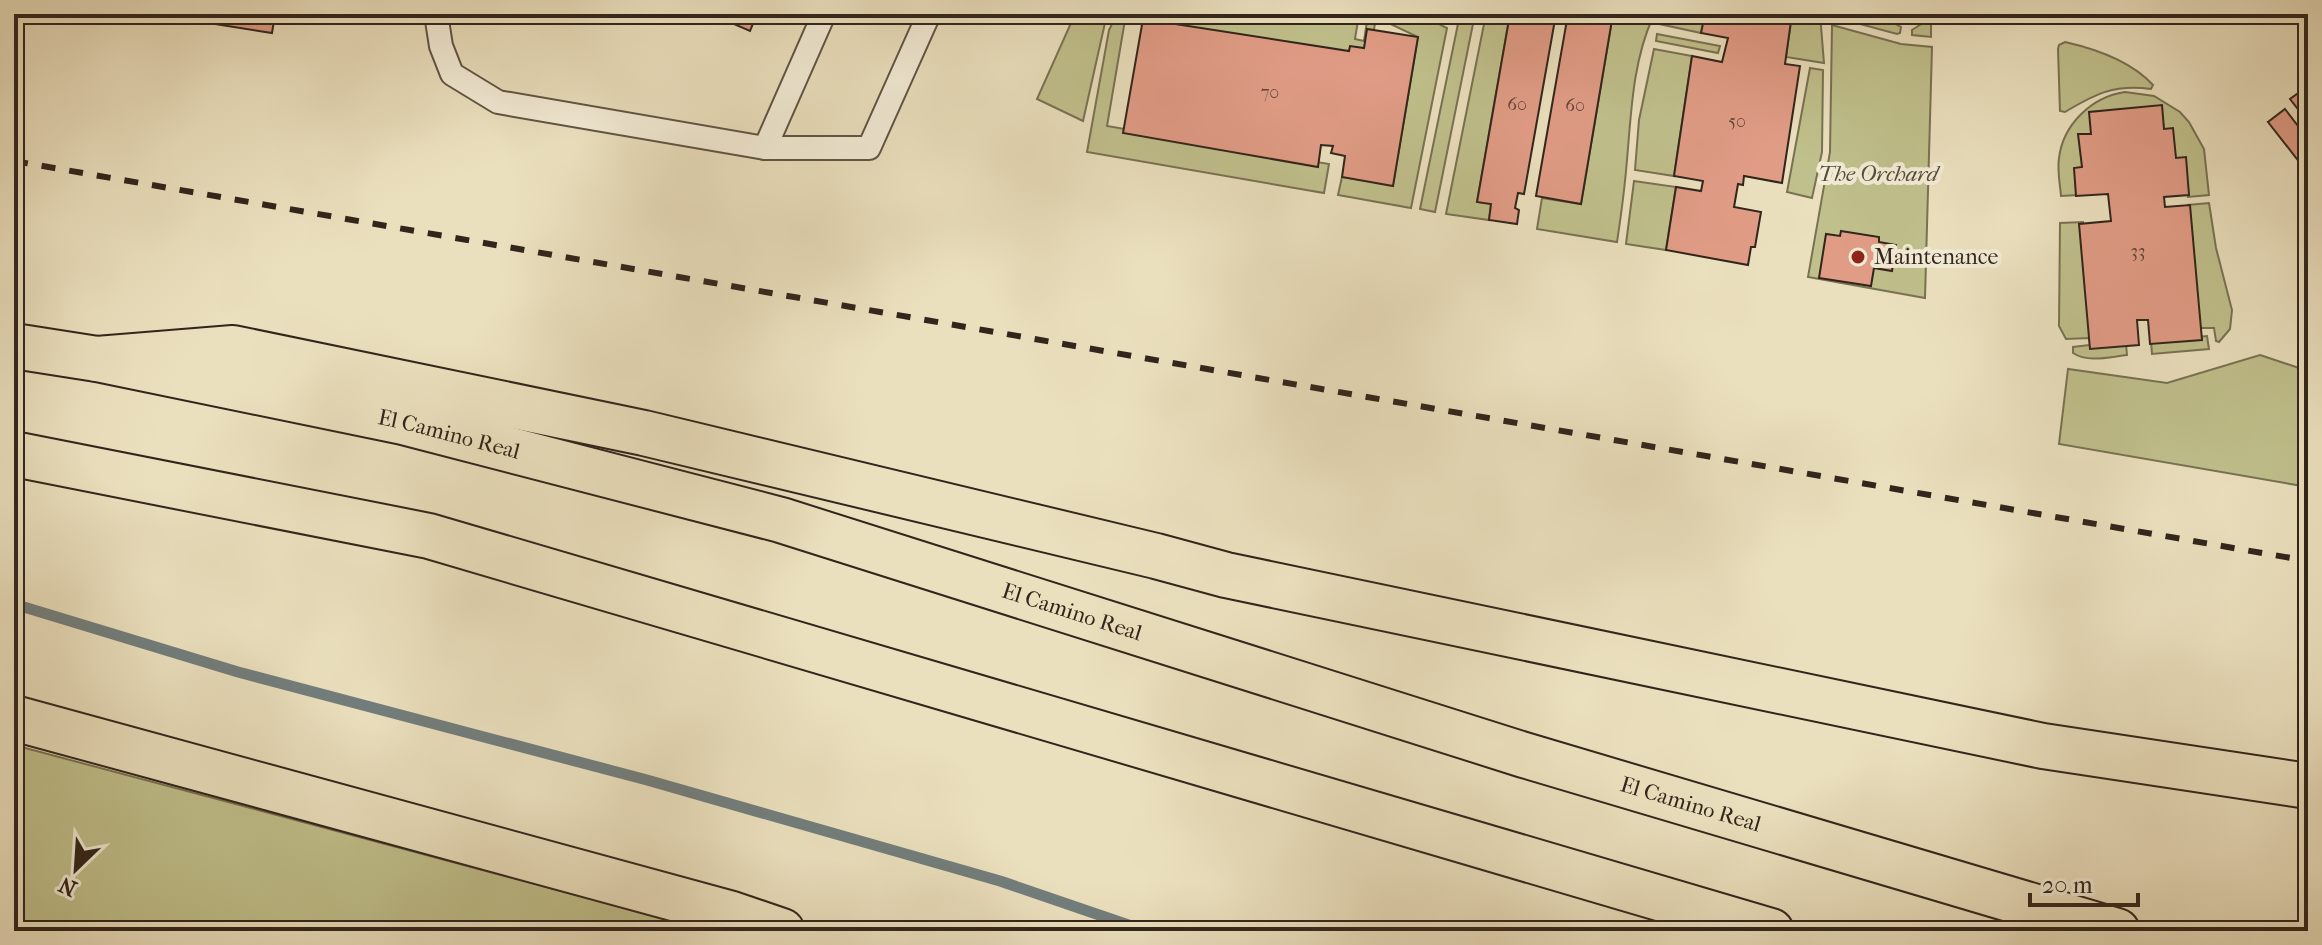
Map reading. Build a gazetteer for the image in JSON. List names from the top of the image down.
{
  "streets": {
    "highway": ["El Camino Real"]
  },
  "parks": ["The Orchard"],
  "places": ["Maintenance"],
  "house_numbers": [
    "70",
    "60",
    "60",
    "50",
    "33"
  ],
  "scale_bar": "20 m",
  "north": "bottom left"
}
